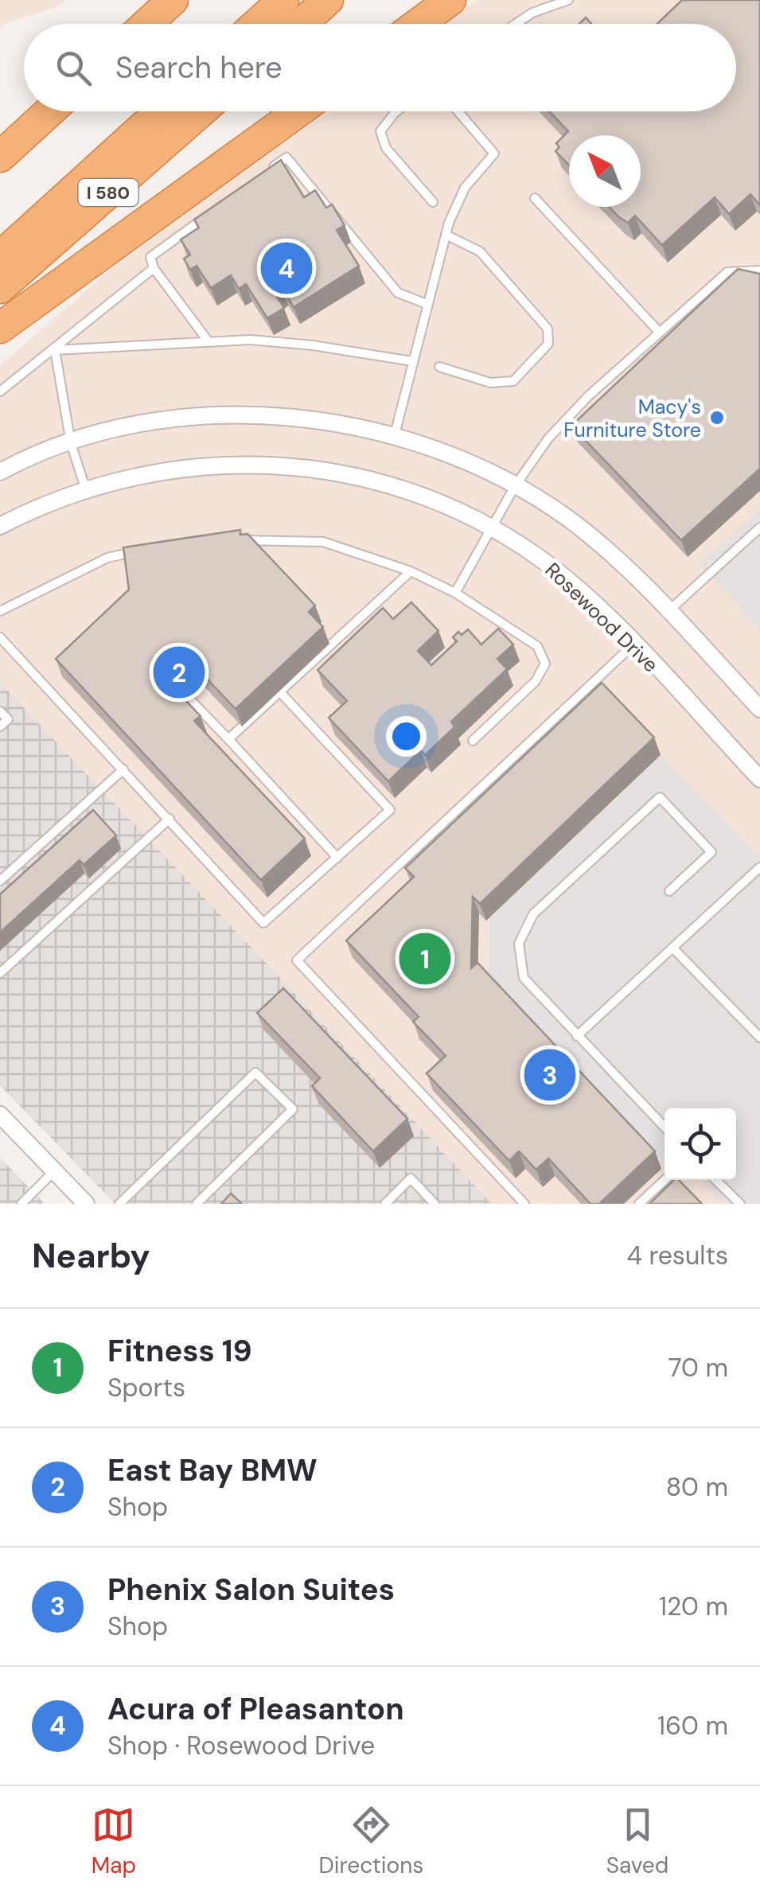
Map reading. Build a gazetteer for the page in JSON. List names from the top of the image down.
{
  "streets": {
    "highway": ["I 580"],
    "street": ["Rosewood Drive"]
  },
  "places": ["Macy's Furniture Store"],
  "north": "top left",
  "page": {
    "search": "Search here",
    "pins": [
      "4",
      "2",
      "1",
      "3"
    ],
    "heading": ["Nearby", "4 results"],
    "list": [
      {
        "mark": "1",
        "name": "Fitness 19",
        "note": "Sports",
        "value": "70 m"
      },
      {
        "mark": "2",
        "name": "East Bay BMW",
        "note": "Shop",
        "value": "80 m"
      },
      {
        "mark": "3",
        "name": "Phenix Salon Suites",
        "note": "Shop",
        "value": "120 m"
      },
      {
        "mark": "4",
        "name": "Acura of Pleasanton",
        "note": "Shop · Rosewood Drive",
        "value": "160 m"
      }
    ],
    "nav": ["Map", "Directions", "Saved"]
  }
}
